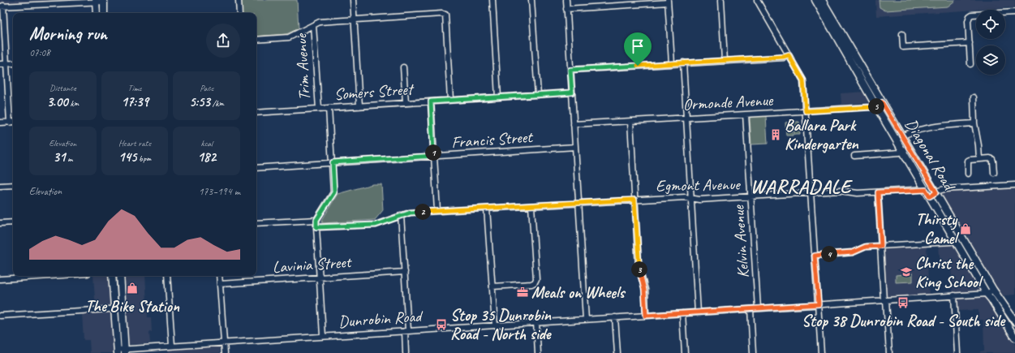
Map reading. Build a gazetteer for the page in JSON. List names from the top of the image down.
{
  "streets": {
    "main road": ["Diagonal Road"],
    "street": [
      "Trim Avenue",
      "Somers Street",
      "Ormonde Avenue",
      "Francis Street",
      "Egmont Avenue",
      "Kelvin Avenue",
      "Lavinia Street",
      "Dunrobin Road"
    ]
  },
  "crossings": [
    ["Trim Avenue", "Somers Street"],
    ["Ormonde Avenue", "Diagonal Road"],
    ["Ormonde Avenue", "Kelvin Avenue"],
    ["Diagonal Road", "Egmont Avenue"],
    ["Diagonal Road", "Dunrobin Road"],
    ["Egmont Avenue", "Kelvin Avenue"],
    ["Kelvin Avenue", "Dunrobin Road"]
  ],
  "districts": ["WARRADALE"],
  "places": {
    "building": ["Ballara Park Kindergarten"],
    "shop": ["Thirsty Camel", "The Bike Station"],
    "school or university": ["Christ the King School"],
    "office": ["Meals on Wheels"],
    "bus stop": ["Stop 38 Dunrobin Road - South side", "Stop 35 Dunrobin Road - North side"]
  },
  "page": {
    "heading": ["Morning run", "07:08"],
    "stats": [
      ["Distance", "3.00 km"],
      ["Time", "17:39"],
      ["Pace", "5:53 /km"],
      ["Elevation", "31 m"],
      ["Heart rate", "145 bpm"],
      ["kcal", "182"]
    ],
    "pins": [
      "5",
      "1",
      "2",
      "4",
      "3"
    ],
    "chart": ["Elevation", "173–194 m"]
  }
}
